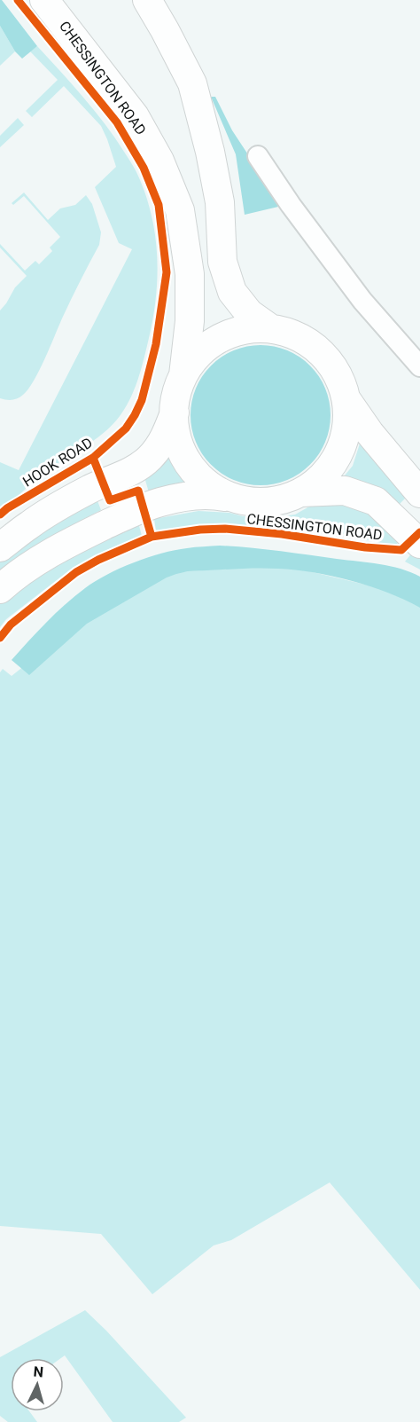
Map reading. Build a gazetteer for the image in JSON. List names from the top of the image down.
{
  "streets": {
    "main road": ["CHESSINGTON ROAD"],
    "cycle path": ["HOOK ROAD"]
  },
  "north": "top"
}
